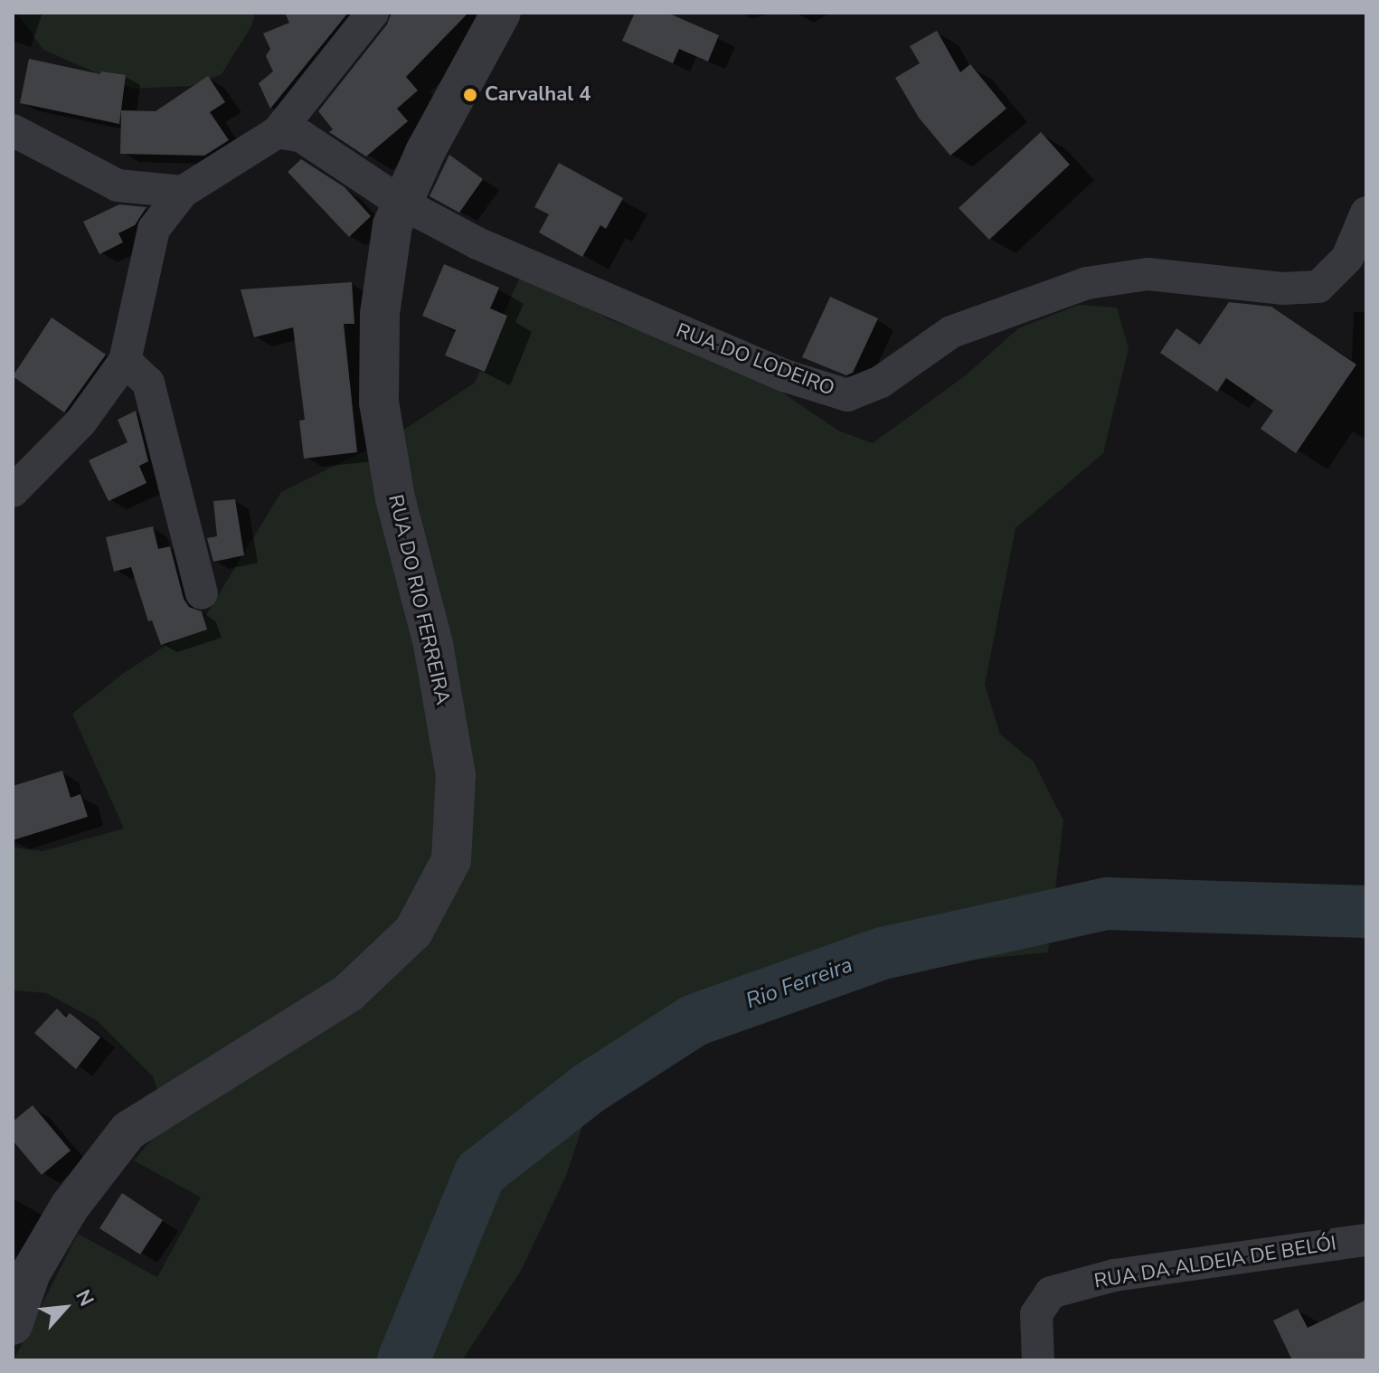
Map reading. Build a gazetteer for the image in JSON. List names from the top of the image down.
{
  "streets": {
    "street": ["RUA DO LODEIRO", "RUA DO RIO FERREIRA", "RUA DA ALDEIA DE BELÓI"]
  },
  "crossings": [
    ["RUA DO LODEIRO", "RUA DO RIO FERREIRA"]
  ],
  "water": ["Rio Ferreira"],
  "places": ["Carvalhal 4"],
  "north": "top right"
}
